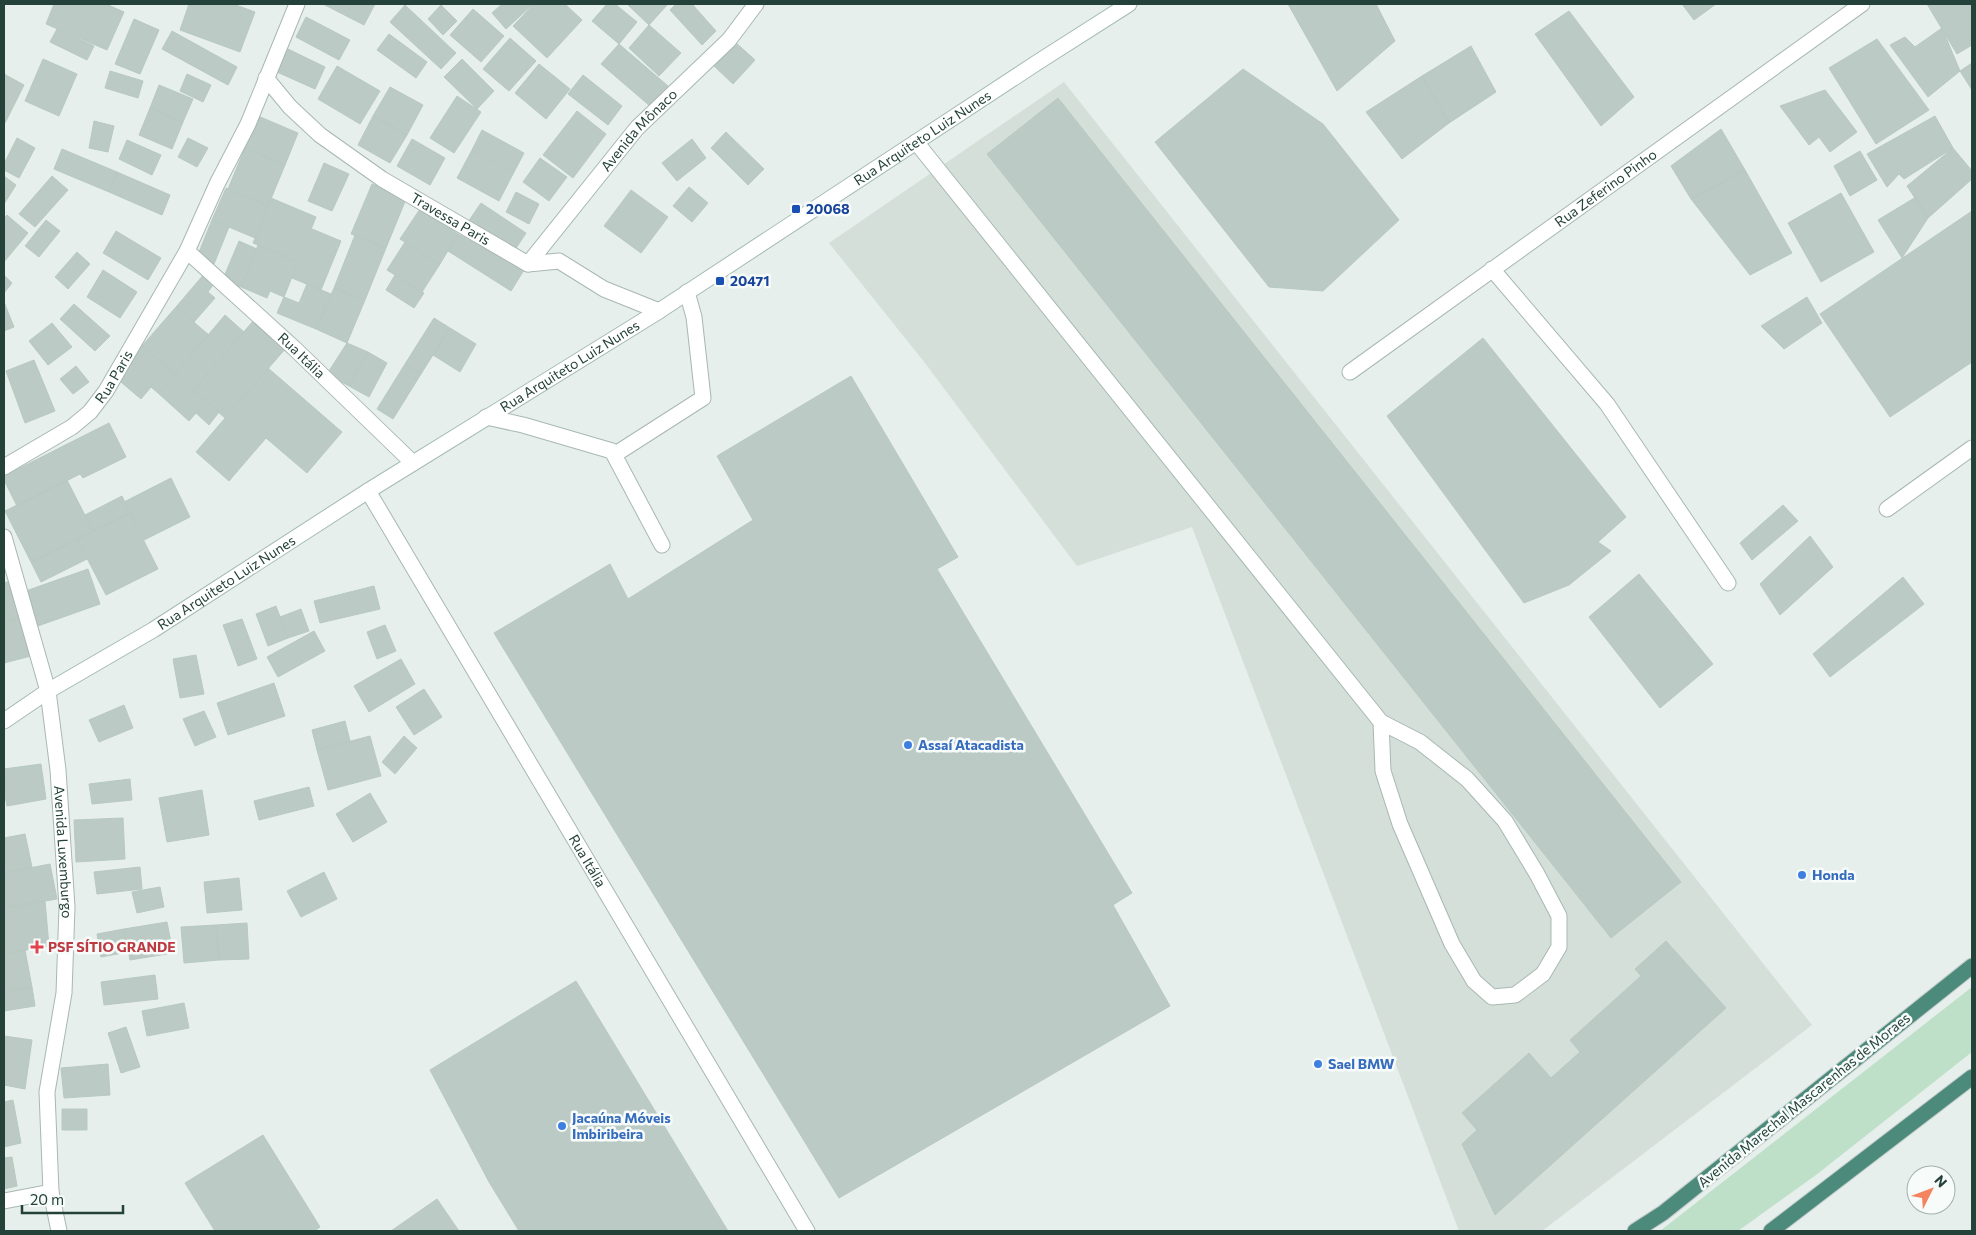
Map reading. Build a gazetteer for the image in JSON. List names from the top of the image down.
{
  "streets": {
    "highway": ["Avenida Marechal Mascarenhas de Moraes"],
    "street": [
      "Avenida Mônaco",
      "Rua Arquiteto Luiz Nunes",
      "Rua Zeferino Pinho",
      "Travessa Paris",
      "Rua Itália",
      "Rua Paris",
      "Avenida Luxemburgo"
    ]
  },
  "crossings": [
    ["Avenida Mônaco", "Travessa Paris"],
    ["Rua Arquiteto Luiz Nunes", "Rua Itália"],
    ["Rua Arquiteto Luiz Nunes", "Avenida Luxemburgo"],
    ["Travessa Paris", "Rua Paris"],
    ["Rua Itália", "Rua Paris"]
  ],
  "places": {
    "transit": ["20068", "20471"],
    "other": [
      "Assaí Atacadista",
      "Honda",
      "Sael BMW",
      "Jacaúna Móveis Imbiribeira"
    ],
    "health": ["PSF SÍTIO GRANDE"]
  },
  "scale_bar": "20 m",
  "north": "top right"
}
